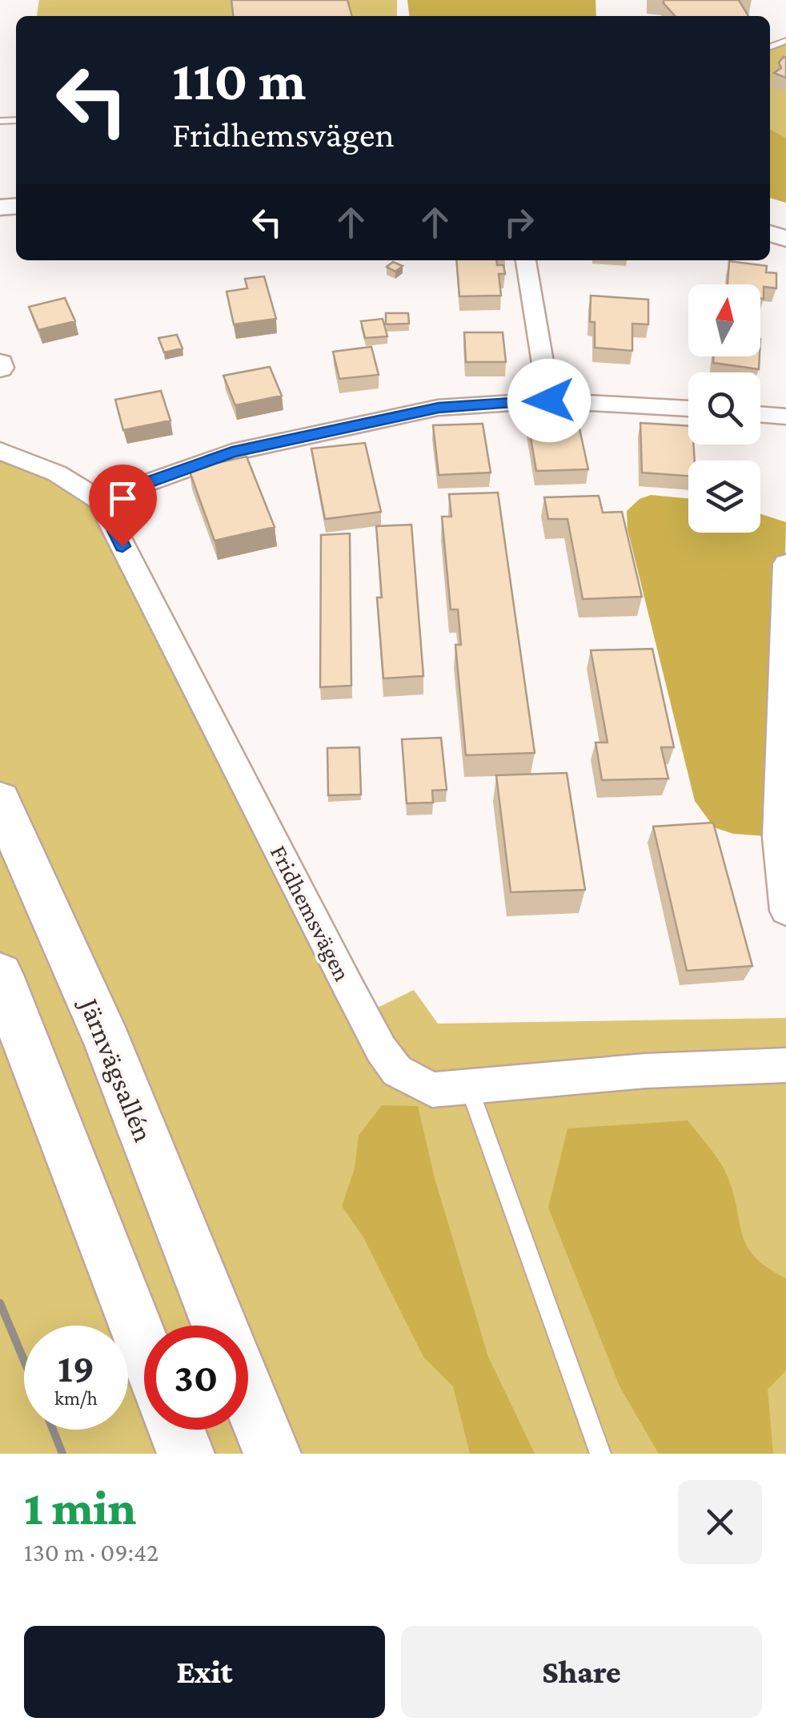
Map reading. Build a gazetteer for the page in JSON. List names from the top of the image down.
{
  "streets": {
    "main road": ["Järnvägsallén"],
    "street": ["Fridhemsvägen"]
  },
  "north": "top",
  "page": {
    "turn": ["110 m", "Fridhemsvägen"],
    "speed": "19 km/h",
    "limit": "30",
    "heading": ["1 min", "130 m · 09:42"],
    "buttons": ["Exit", "Share"]
  }
}
